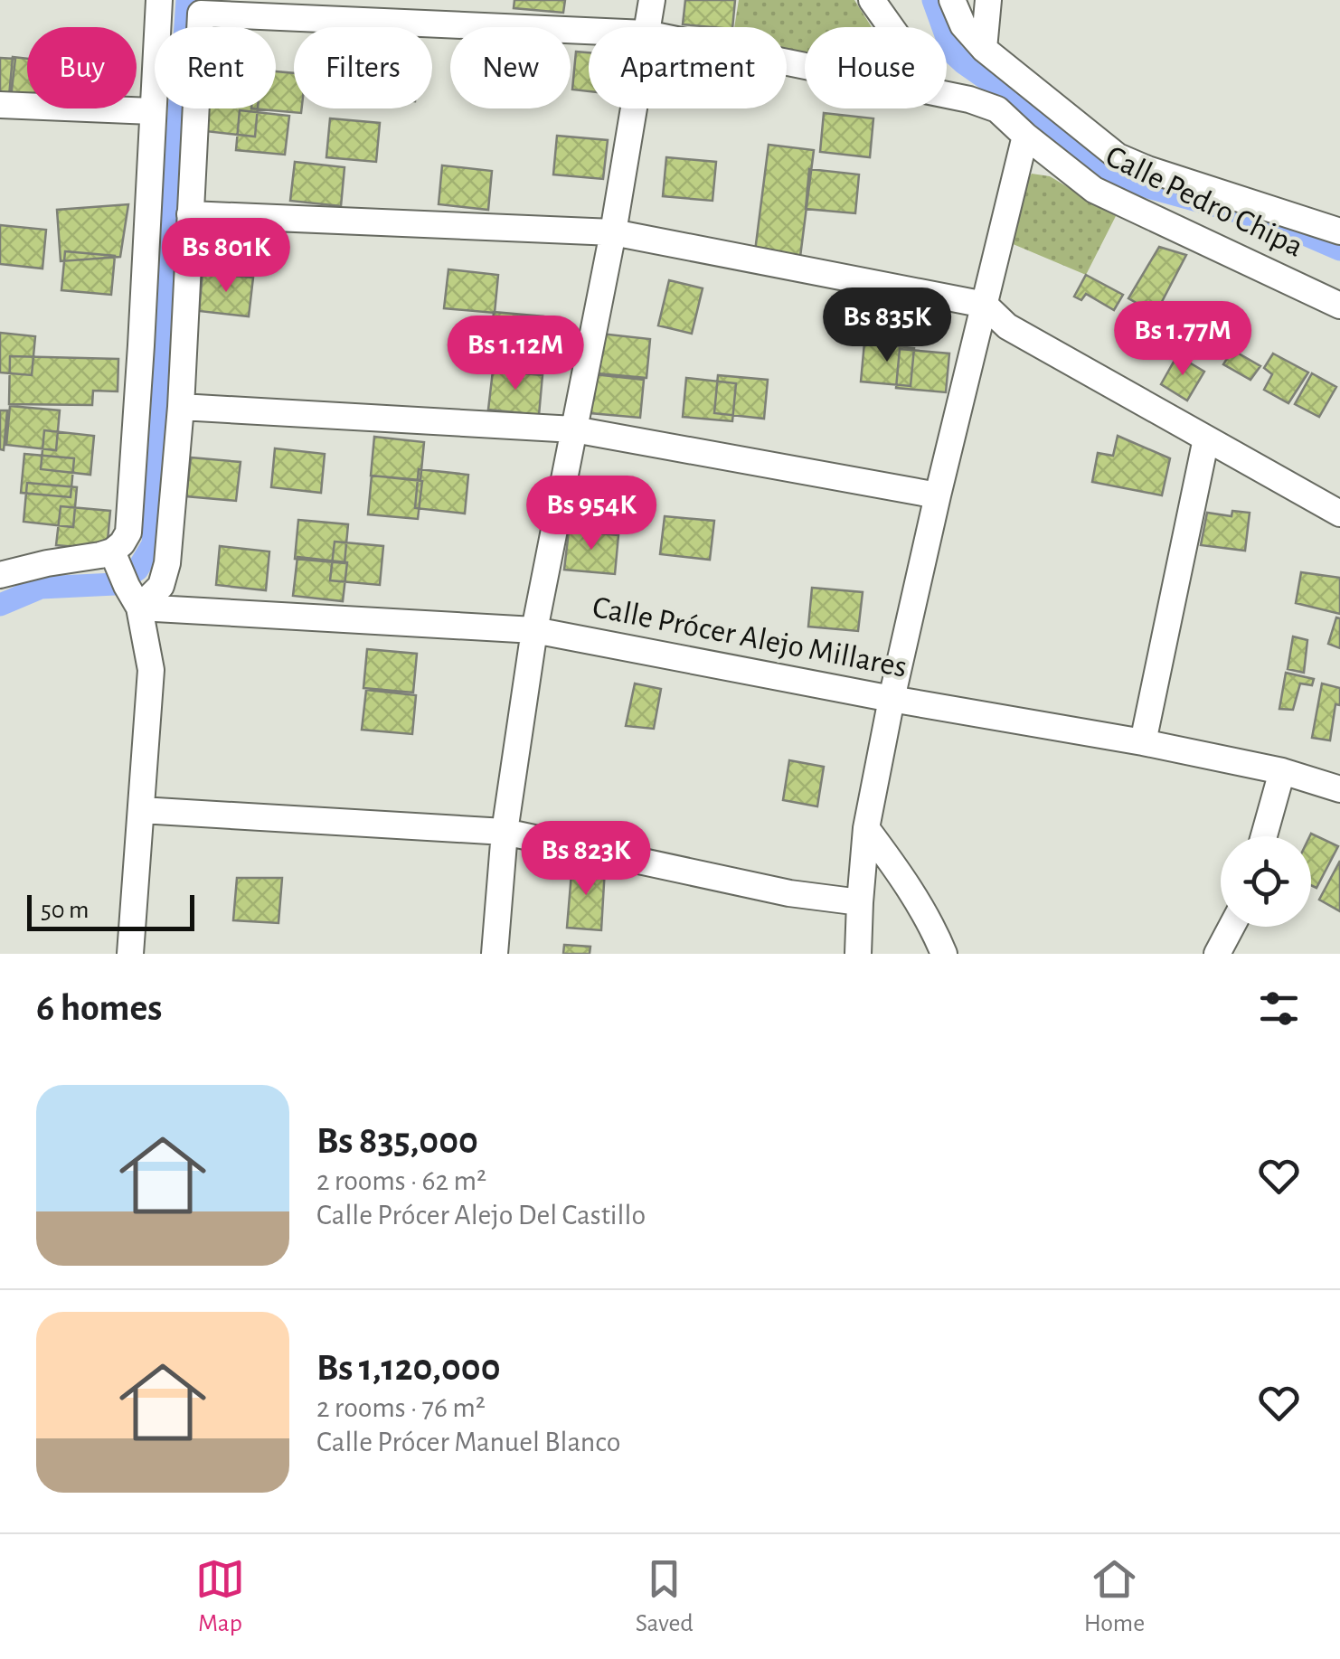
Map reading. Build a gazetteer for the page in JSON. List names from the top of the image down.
{
  "streets": {
    "street": ["Calle Pedro Chipa", "Calle Prócer Alejo Millares"]
  },
  "scale_bar": "50 m",
  "page": {
    "chip": [
      "Buy",
      "Rent",
      "Filters",
      "New",
      "Apartment",
      "House"
    ],
    "price": [
      "Bs 801K",
      "Bs 835K",
      "Bs 1.77M",
      "Bs 1.12M",
      "Bs 954K",
      "Bs 823K"
    ],
    "scale": "50 m",
    "heading": "6 homes",
    "list": [
      {
        "name": "Bs 835,000",
        "note": "2 rooms · 62 m² · Calle Prócer Alejo Del Castillo"
      },
      {
        "name": "Bs 1,120,000",
        "note": "2 rooms · 76 m² · Calle Prócer Manuel Blanco"
      }
    ],
    "tabs": ["Map", "Saved", "Home"]
  }
}
